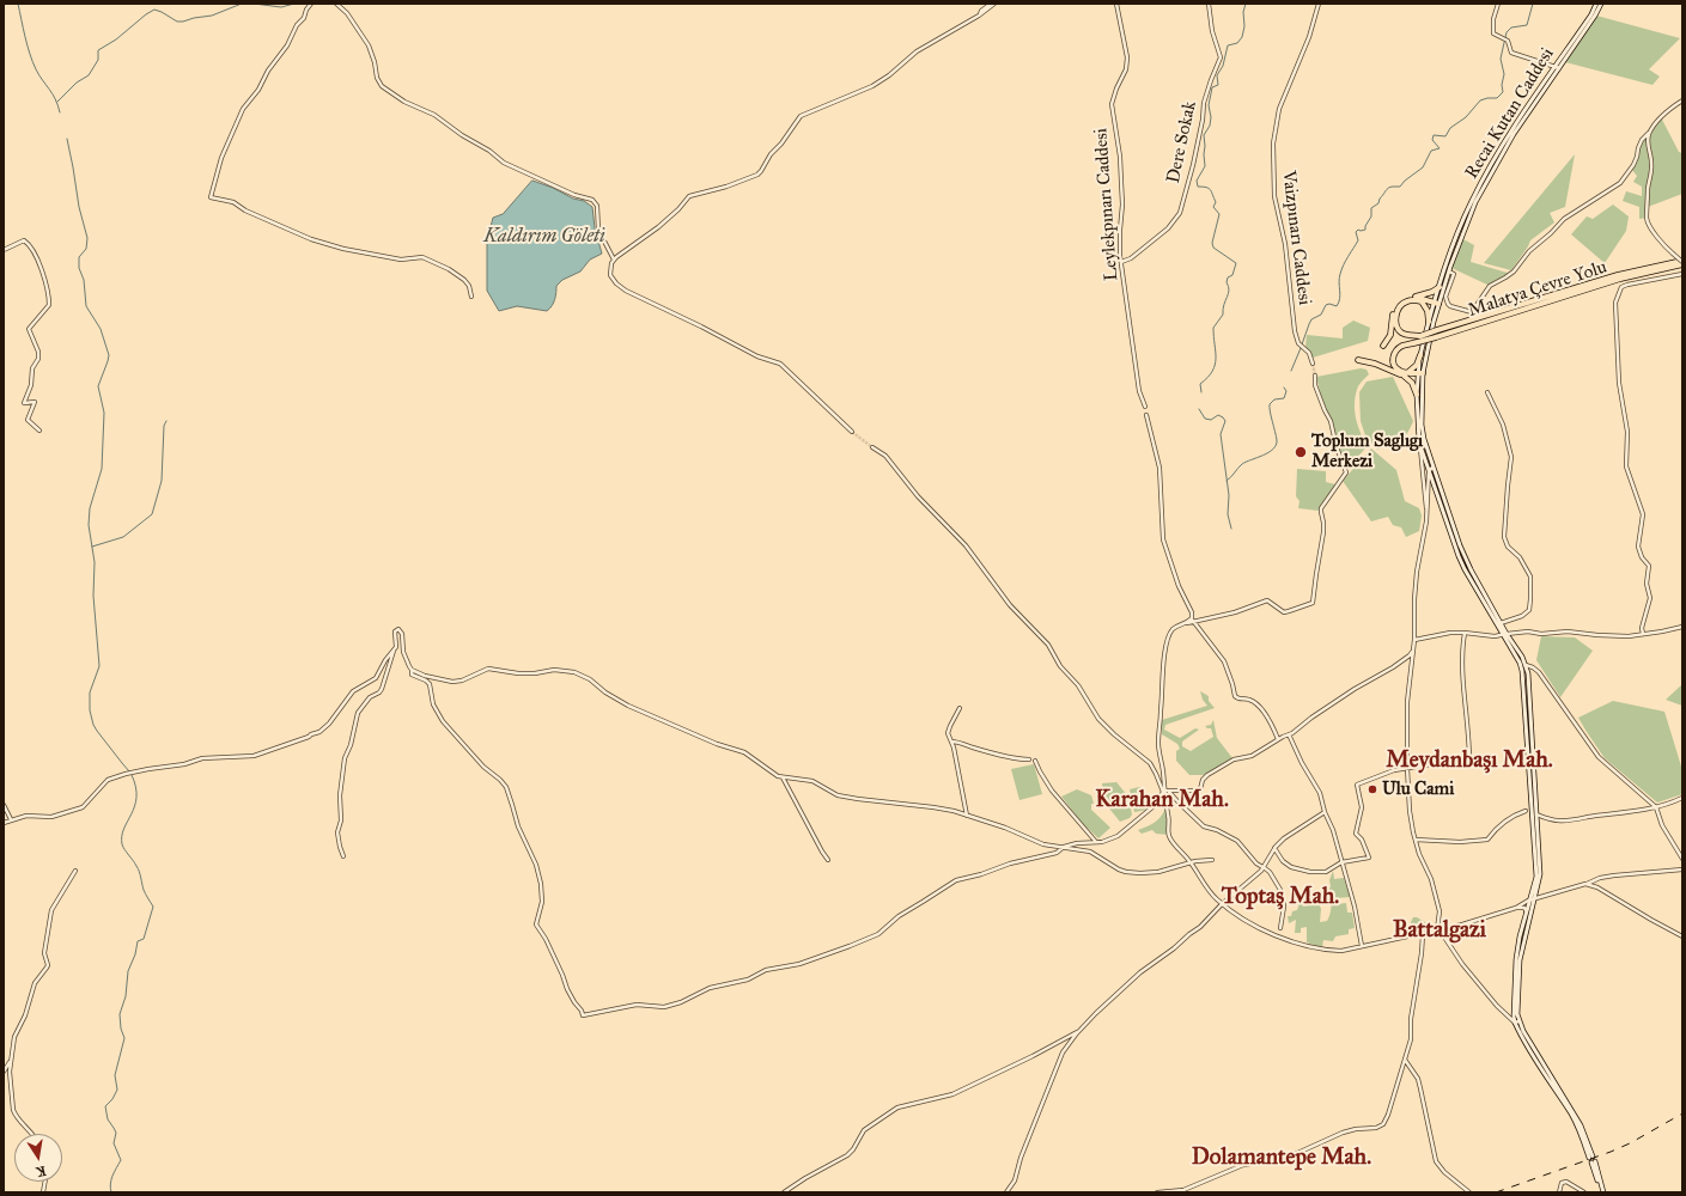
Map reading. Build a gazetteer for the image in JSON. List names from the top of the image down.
{
  "streets": {
    "highway": ["Malatya Çevre Yolu"],
    "main road": ["Recai Kutan Caddesi"],
    "street": ["Dere Sokak", "Leylekpınarı Caddesi", "Vaizpınarı Caddesi"]
  },
  "crossings": [
    ["Dere Sokak", "Leylekpınarı Caddesi"]
  ],
  "districts": [
    "Meydanbaşı Mah.",
    "Karahan Mah.",
    "Toptaş Mah.",
    "Battalgazi",
    "Dolamantepe Mah."
  ],
  "water": ["Kaldırım Göleti"],
  "places": ["Toplum Saglıgı Merkezi", "Ulu Cami"],
  "north": "bottom"
}
